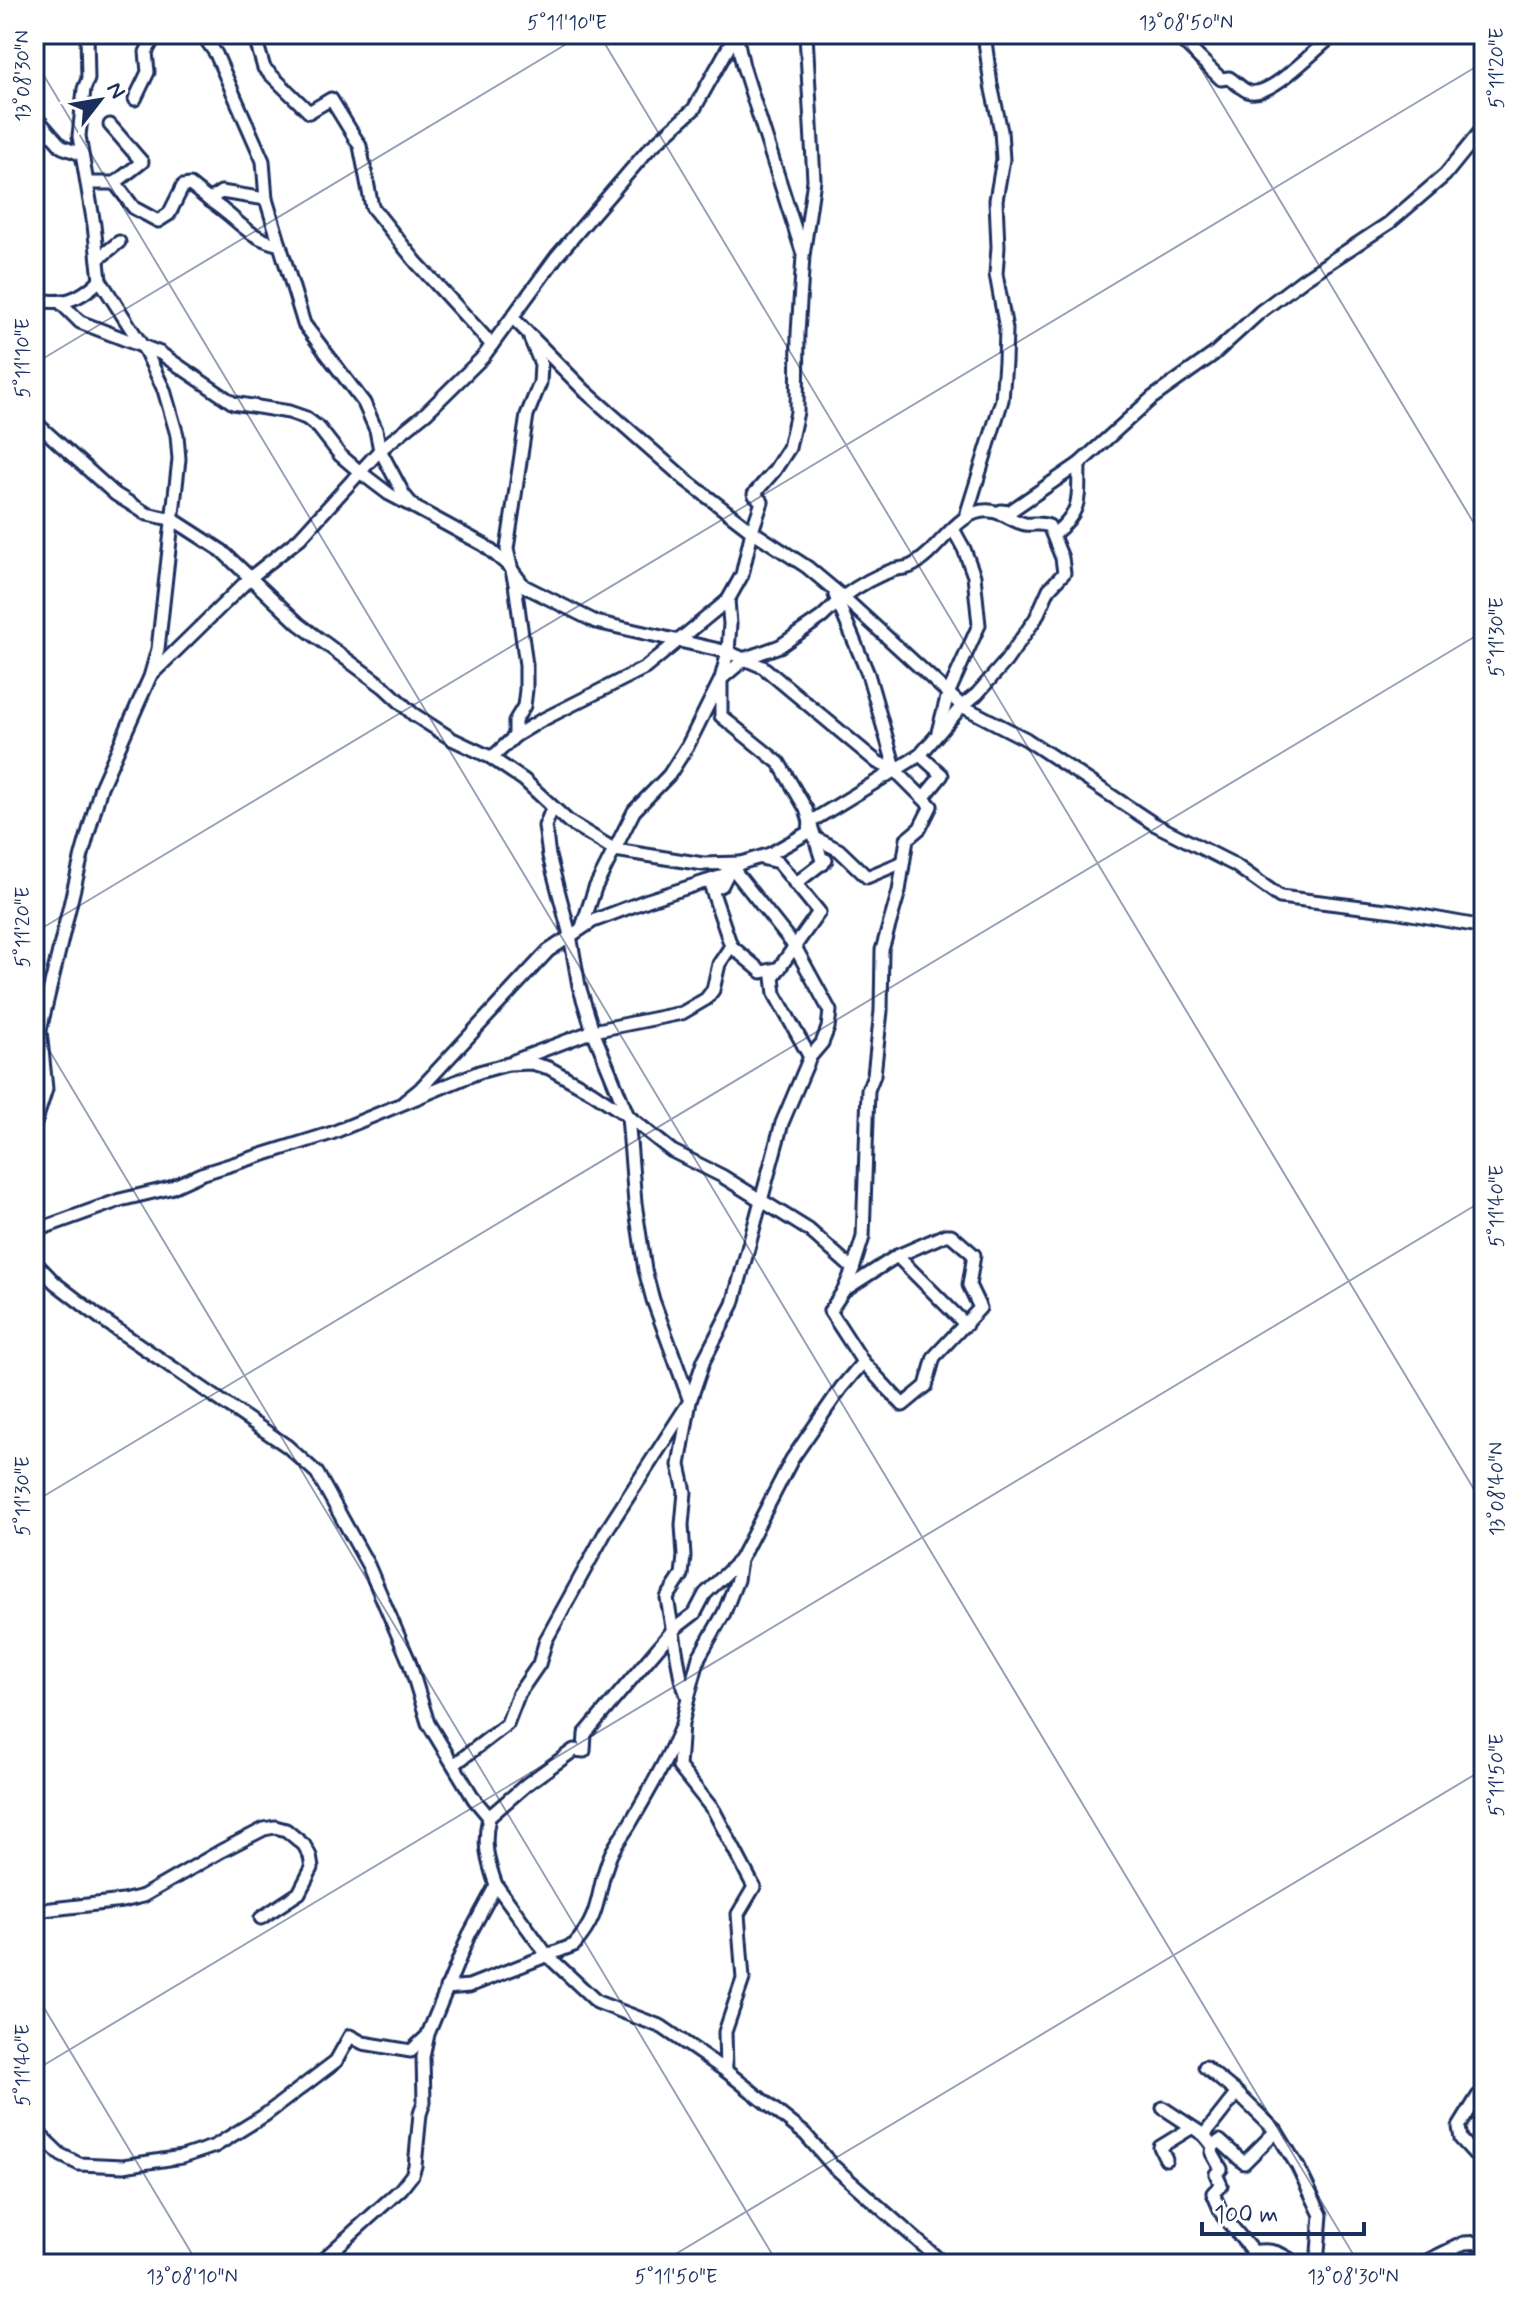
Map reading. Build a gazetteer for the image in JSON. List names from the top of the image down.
{
  "scale_bar": "100 m",
  "north": "top right",
  "coordinates": [
    "5°11'10\"E",
    "13°08'50\"N",
    "5°11'20\"E",
    "13°08'30\"N",
    "5°11'30\"E",
    "5°11'40\"E",
    "13°08'40\"N",
    "5°11'50\"E",
    "13°08'10\"N"
  ]
}
